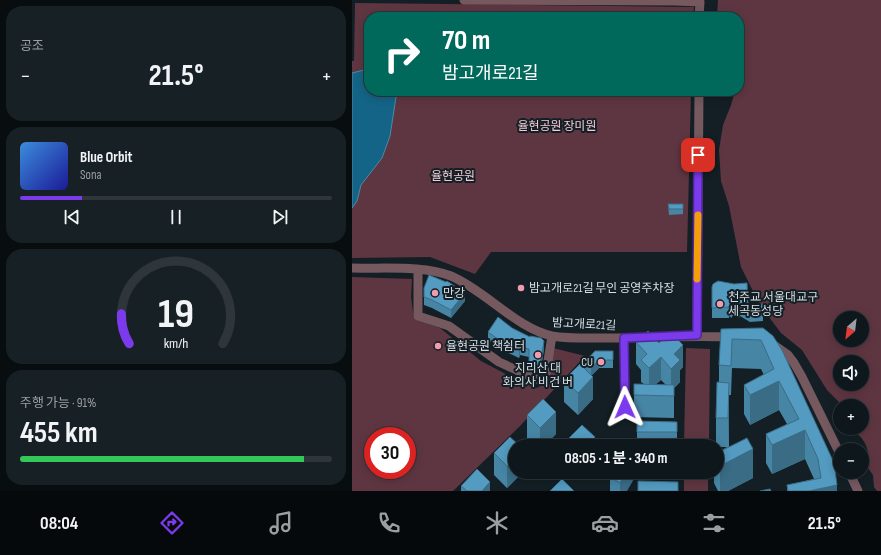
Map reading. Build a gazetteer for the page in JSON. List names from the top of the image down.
{
  "streets": {
    "street": ["밤고개로21길"]
  },
  "parks": ["율현공원 장미원", "율현공원"],
  "places": [
    "밤고개로21길 무인 공영주차장",
    "만강",
    "천주교 서울대교구 세곡동성당",
    "율현공원 책쉼터",
    "지리산 대 화의사 비건 버",
    "CU"
  ],
  "north": "bottom left",
  "page": {
    "tile": [
      "공조",
      ["주행 가능 · 91%", "455 km"]
    ],
    "turn": ["70 m", "밤고개로21길"],
    "heat": ["−", "21.5°", "+"],
    "song": ["Blue Orbit", "Sona"],
    "map_buttons": ["+", "−"],
    "limit": "30",
    "trip": "08:05 · 1 분 · 340 m",
    "tabs": ["08:04", "21.5°"],
    "gauge": ["19", "km/h"]
  }
}
